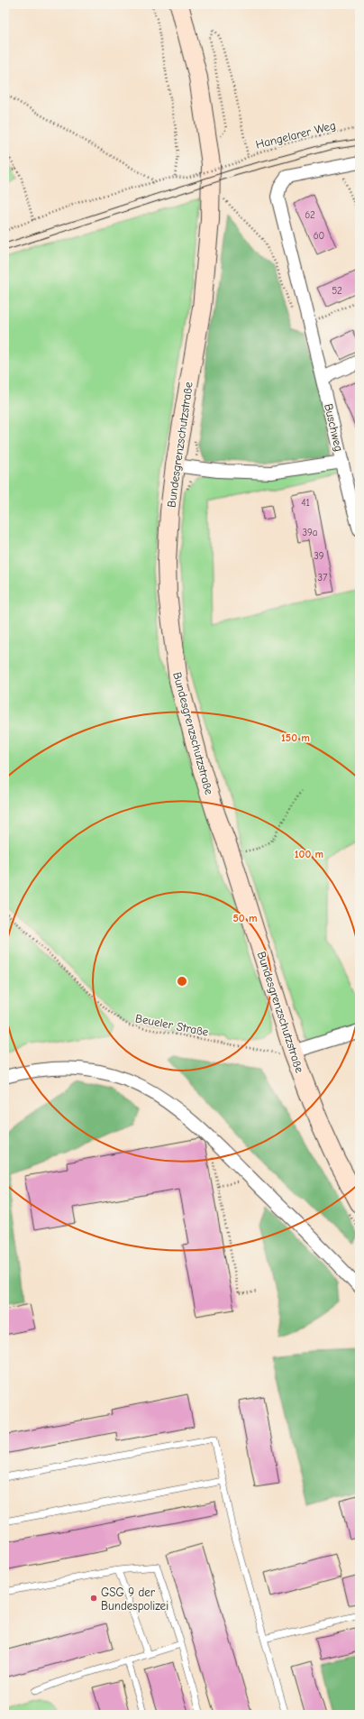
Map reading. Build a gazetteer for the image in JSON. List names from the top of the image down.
{
  "streets": {
    "street": ["Buschweg", "Bundesgrenzschutzstraße"],
    "path": ["Hangelarer Weg", "Beueler Straße"]
  },
  "crossings": [
    ["Bundesgrenzschutzstraße", "Beueler Straße"]
  ],
  "places": ["GSG 9 der Bundespolizei"],
  "house_numbers": [
    "62",
    "60",
    "52",
    "41",
    "39a",
    "39",
    "37"
  ],
  "rings": ["150 m", "100 m", "50 m"]
}
